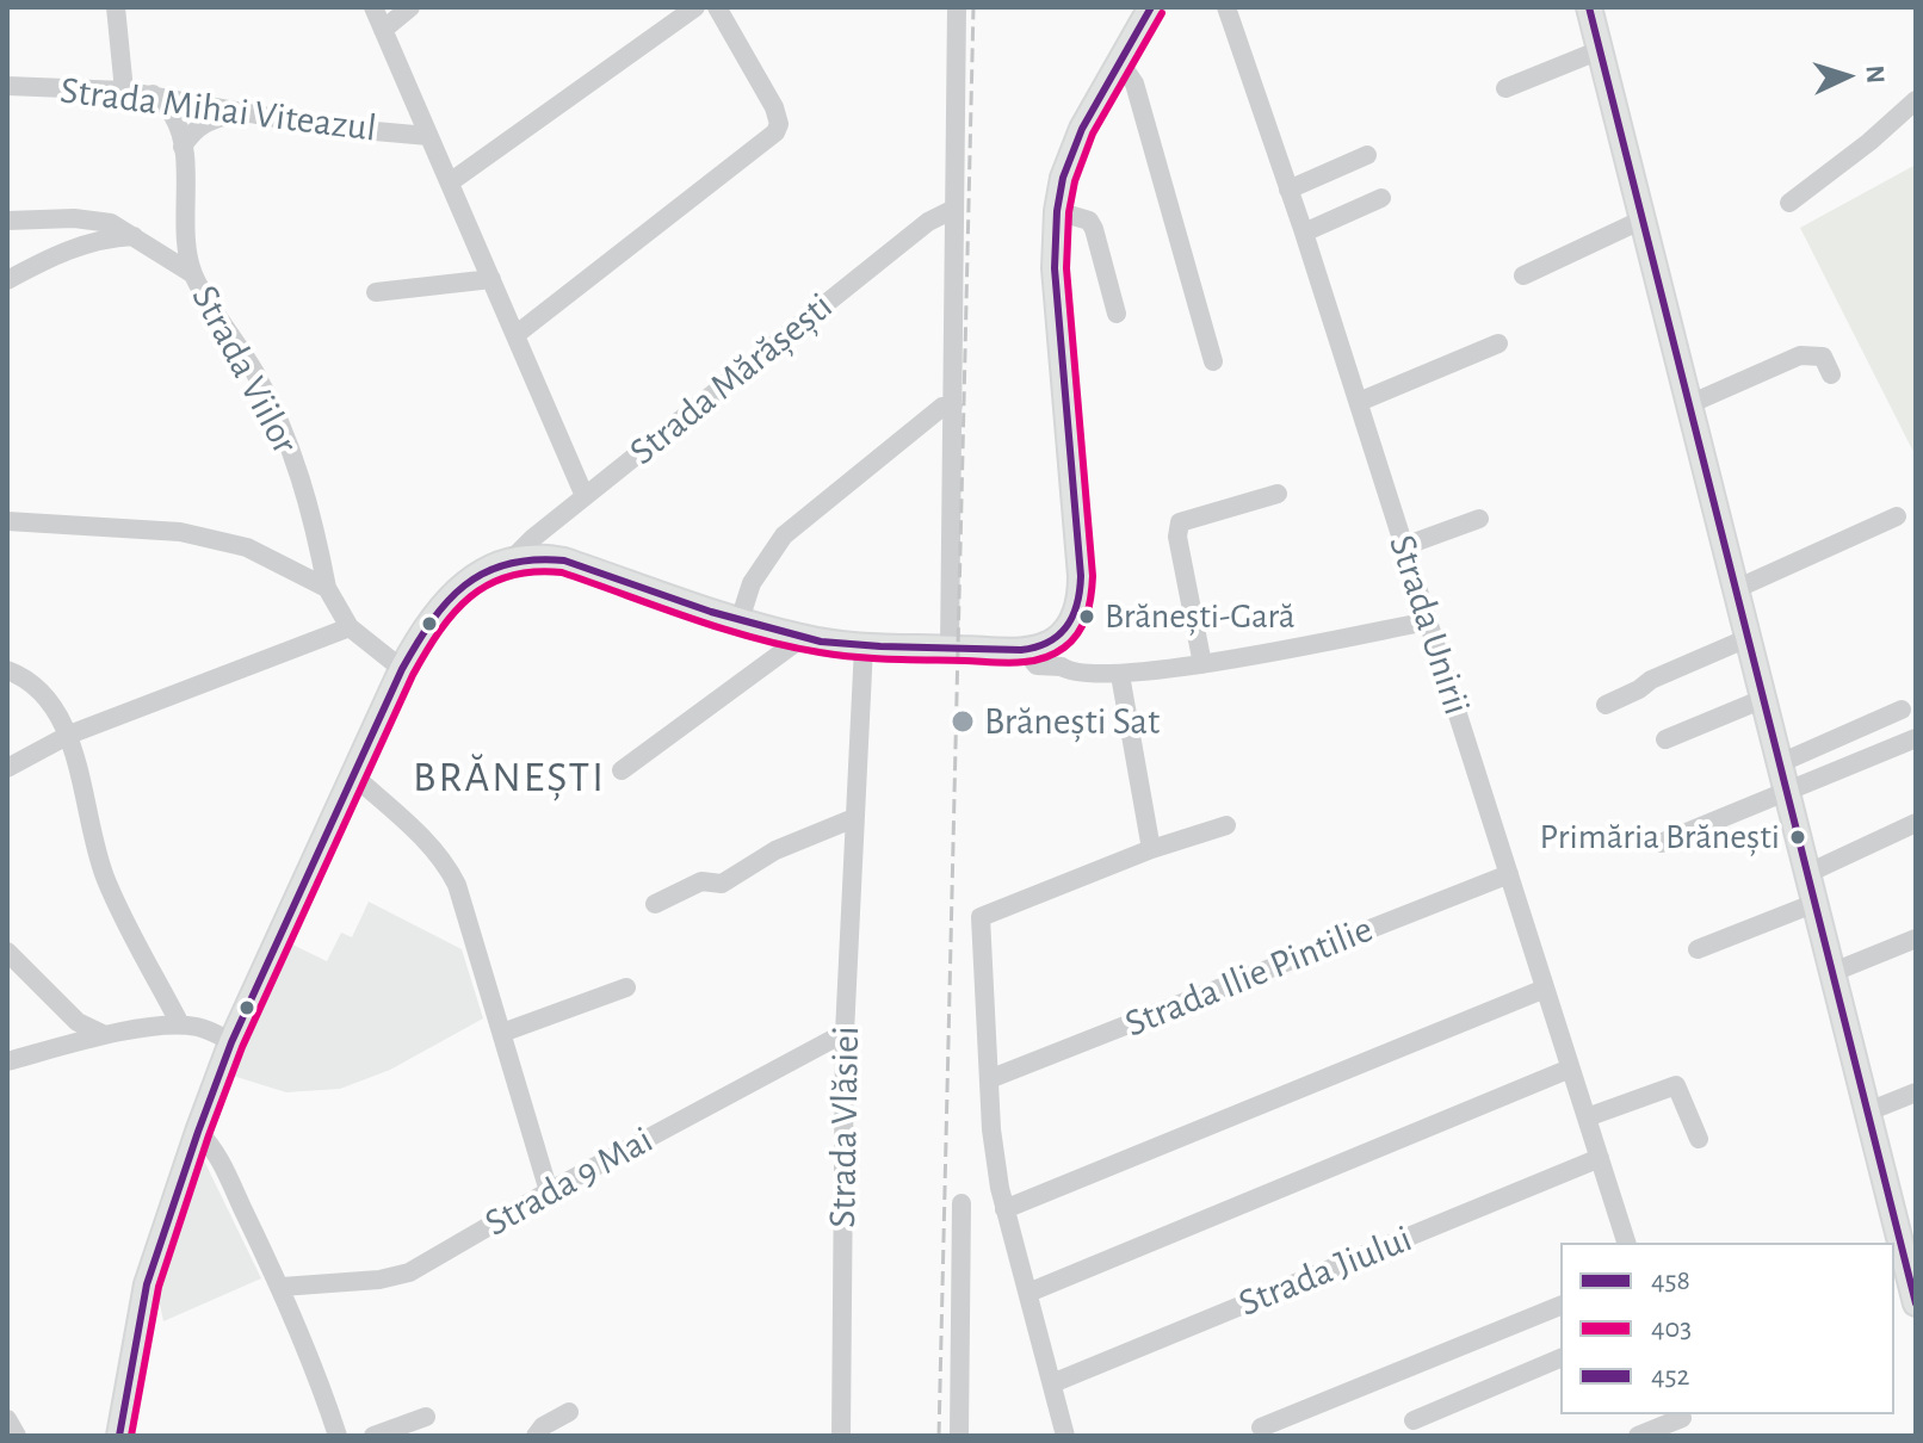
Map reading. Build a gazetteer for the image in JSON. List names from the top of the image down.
{
  "streets": {
    "street": [
      "Strada Mihai Viteazul",
      "Strada Viilor",
      "Strada Mărășești",
      "Strada Unirii",
      "Strada Ilie Pintilie",
      "Strada Vlăsiei",
      "Strada 9 Mai",
      "Strada Jiului"
    ]
  },
  "crossings": [
    ["Strada Unirii", "Strada Ilie Pintilie"],
    ["Strada Unirii", "Strada Jiului"],
    ["Strada Vlăsiei", "Strada 9 Mai"]
  ],
  "districts": ["BRĂNEȘTI"],
  "places": ["Brănești-Gară", "Brănești Sat", "Primăria Brănești"],
  "lines": ["transit line 458", "transit line 452", "transit line 403"],
  "legend": ["458", "403", "452"],
  "north": "right"
}
